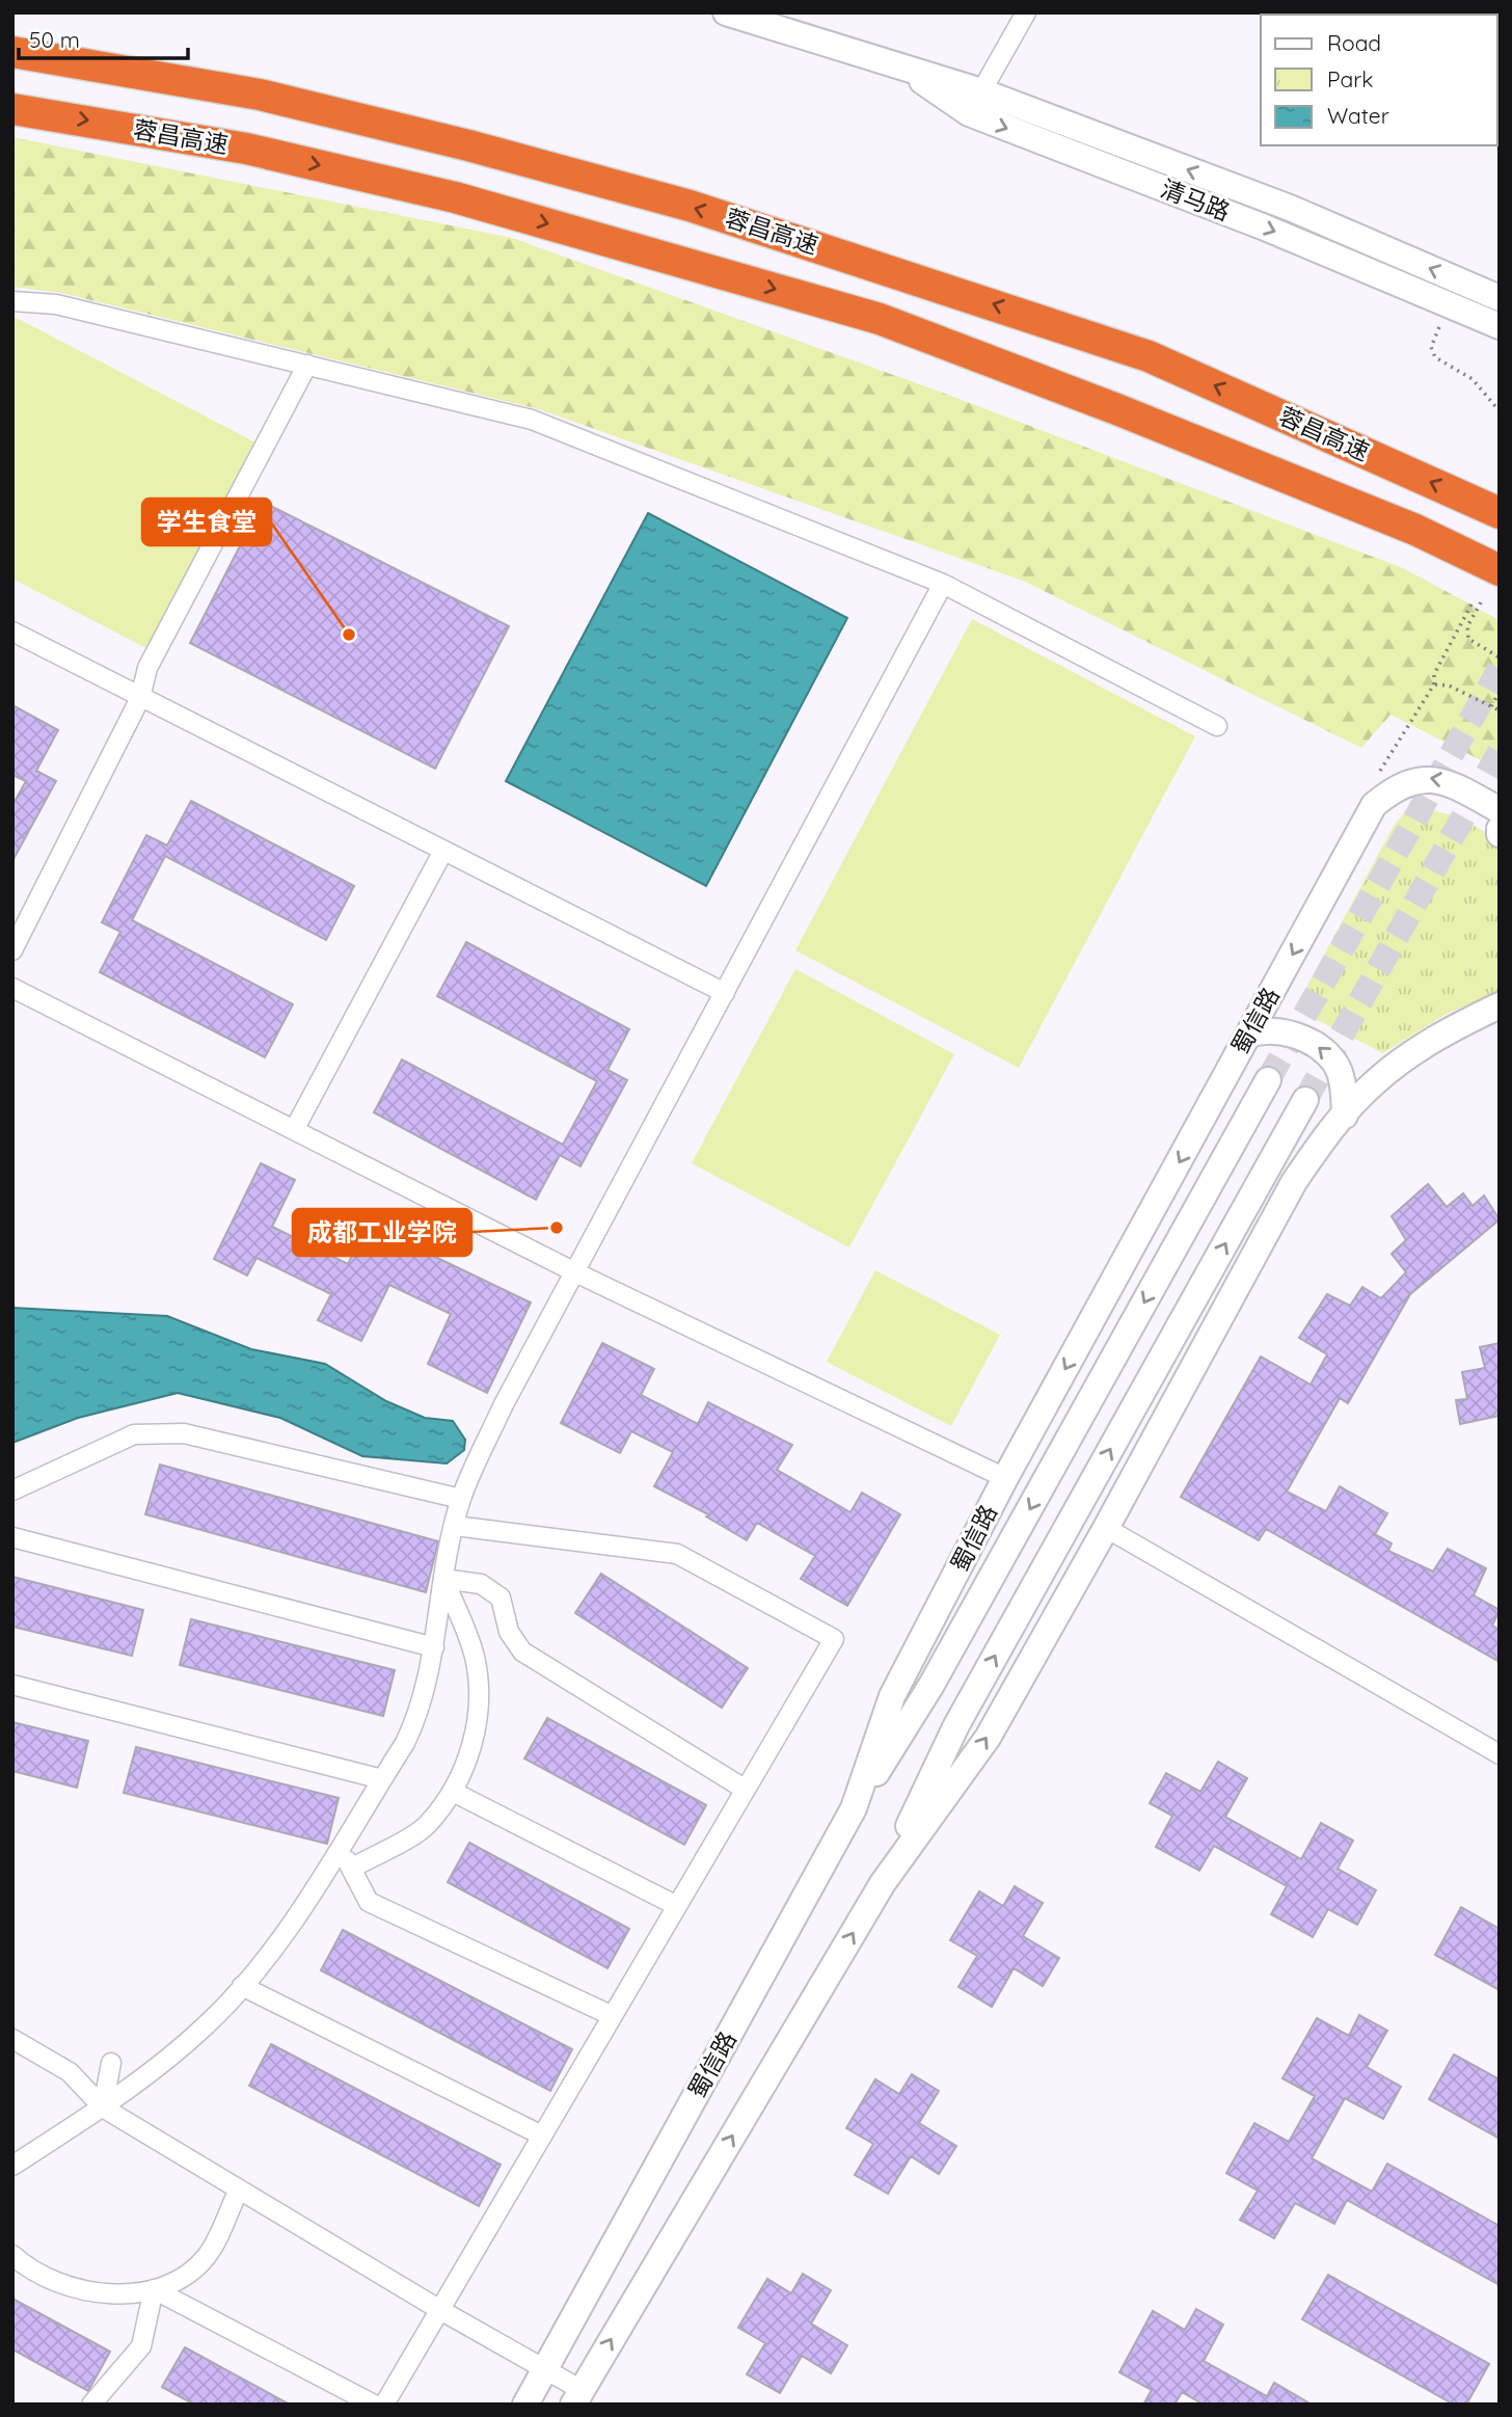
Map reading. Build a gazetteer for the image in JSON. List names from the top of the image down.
{
  "streets": {
    "highway": ["蓉昌高速"],
    "main road": ["清马路", "蜀信路"]
  },
  "places": ["学生食堂", "成都工业学院"],
  "legend": ["Road", "Park", "Water"],
  "scale_bar": "50 m"
}
